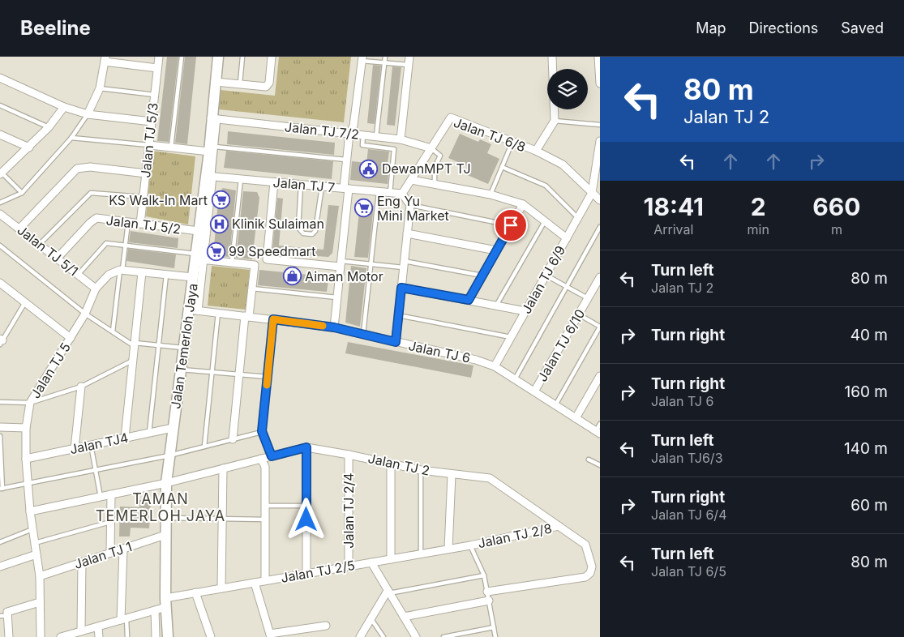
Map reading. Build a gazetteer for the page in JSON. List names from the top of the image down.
{
  "streets": {
    "street": [
      "Jalan TJ 7/2",
      "Jalan TJ 6/8",
      "Jalan TJ 5/3",
      "Jalan TJ 7",
      "Jalan TJ 5/2",
      "Jalan TJ 5/1",
      "Jalan TJ 6/9",
      "Jalan TJ 6/10",
      "Jalan Temerloh Jaya",
      "Jalan TJ 6",
      "Jalan TJ 5",
      "Jalan TJ4",
      "Jalan TJ 2",
      "Jalan TJ 2/4",
      "Jalan TJ 2/8",
      "Jalan TJ 1",
      "Jalan TJ 2/5"
    ]
  },
  "crossings": [
    ["Jalan TJ 7/2", "Jalan TJ 6/8"],
    ["Jalan TJ 7/2", "Jalan Temerloh Jaya"],
    ["Jalan TJ 6/8", "Jalan TJ 7"],
    ["Jalan TJ 6/8", "Jalan TJ 6/9"],
    ["Jalan TJ 5/3", "Jalan TJ 5/2"],
    ["Jalan TJ 7", "Jalan Temerloh Jaya"],
    ["Jalan TJ 5/2", "Jalan TJ 5/1"],
    ["Jalan TJ 5/2", "Jalan Temerloh Jaya"],
    ["Jalan TJ 5/1", "Jalan TJ 5"],
    ["Jalan TJ 6/9", "Jalan TJ 6"],
    ["Jalan TJ 6/10", "Jalan TJ 6"],
    ["Jalan Temerloh Jaya", "Jalan TJ 6"],
    ["Jalan Temerloh Jaya", "Jalan TJ4"],
    ["Jalan Temerloh Jaya", "Jalan TJ 2"],
    ["Jalan Temerloh Jaya", "Jalan TJ 1"],
    ["Jalan Temerloh Jaya", "Jalan TJ 2/5"],
    ["Jalan TJ 5", "Jalan TJ4"],
    ["Jalan TJ 5", "Jalan TJ 2"],
    ["Jalan TJ 5", "Jalan TJ 1"],
    ["Jalan TJ 2", "Jalan TJ 2/4"],
    ["Jalan TJ 2", "Jalan TJ 2/8"],
    ["Jalan TJ 2/4", "Jalan TJ 2/5"],
    ["Jalan TJ 2/8", "Jalan TJ 2/5"]
  ],
  "districts": ["TAMAN TEMERLOH JAYA"],
  "places": {
    "public building": ["DewanMPT TJ"],
    "supermarket": ["KS Walk-In Mart", "Eng Yu Mini Market", "99 Speedmart"],
    "hospital": ["Klinik Sulaiman"],
    "shop": ["Aiman Motor"]
  },
  "page": {
    "header": "Beeline",
    "nav": ["Map", "Directions", "Saved"],
    "turn": ["80 m", "Jalan TJ 2"],
    "eta": [
      "18:41",
      "Arrival",
      "2",
      "min",
      "660",
      "m"
    ],
    "list": [
      {
        "name": "Turn left",
        "note": "Jalan TJ 2",
        "value": "80 m"
      },
      {
        "name": "Turn right",
        "value": "40 m"
      },
      {
        "name": "Turn right",
        "note": "Jalan TJ 6",
        "value": "160 m"
      },
      {
        "name": "Turn left",
        "note": "Jalan TJ6/3",
        "value": "140 m"
      },
      {
        "name": "Turn right",
        "note": "Jalan TJ 6/4",
        "value": "60 m"
      },
      {
        "name": "Turn left",
        "note": "Jalan TJ 6/5",
        "value": "80 m"
      }
    ]
  }
}
